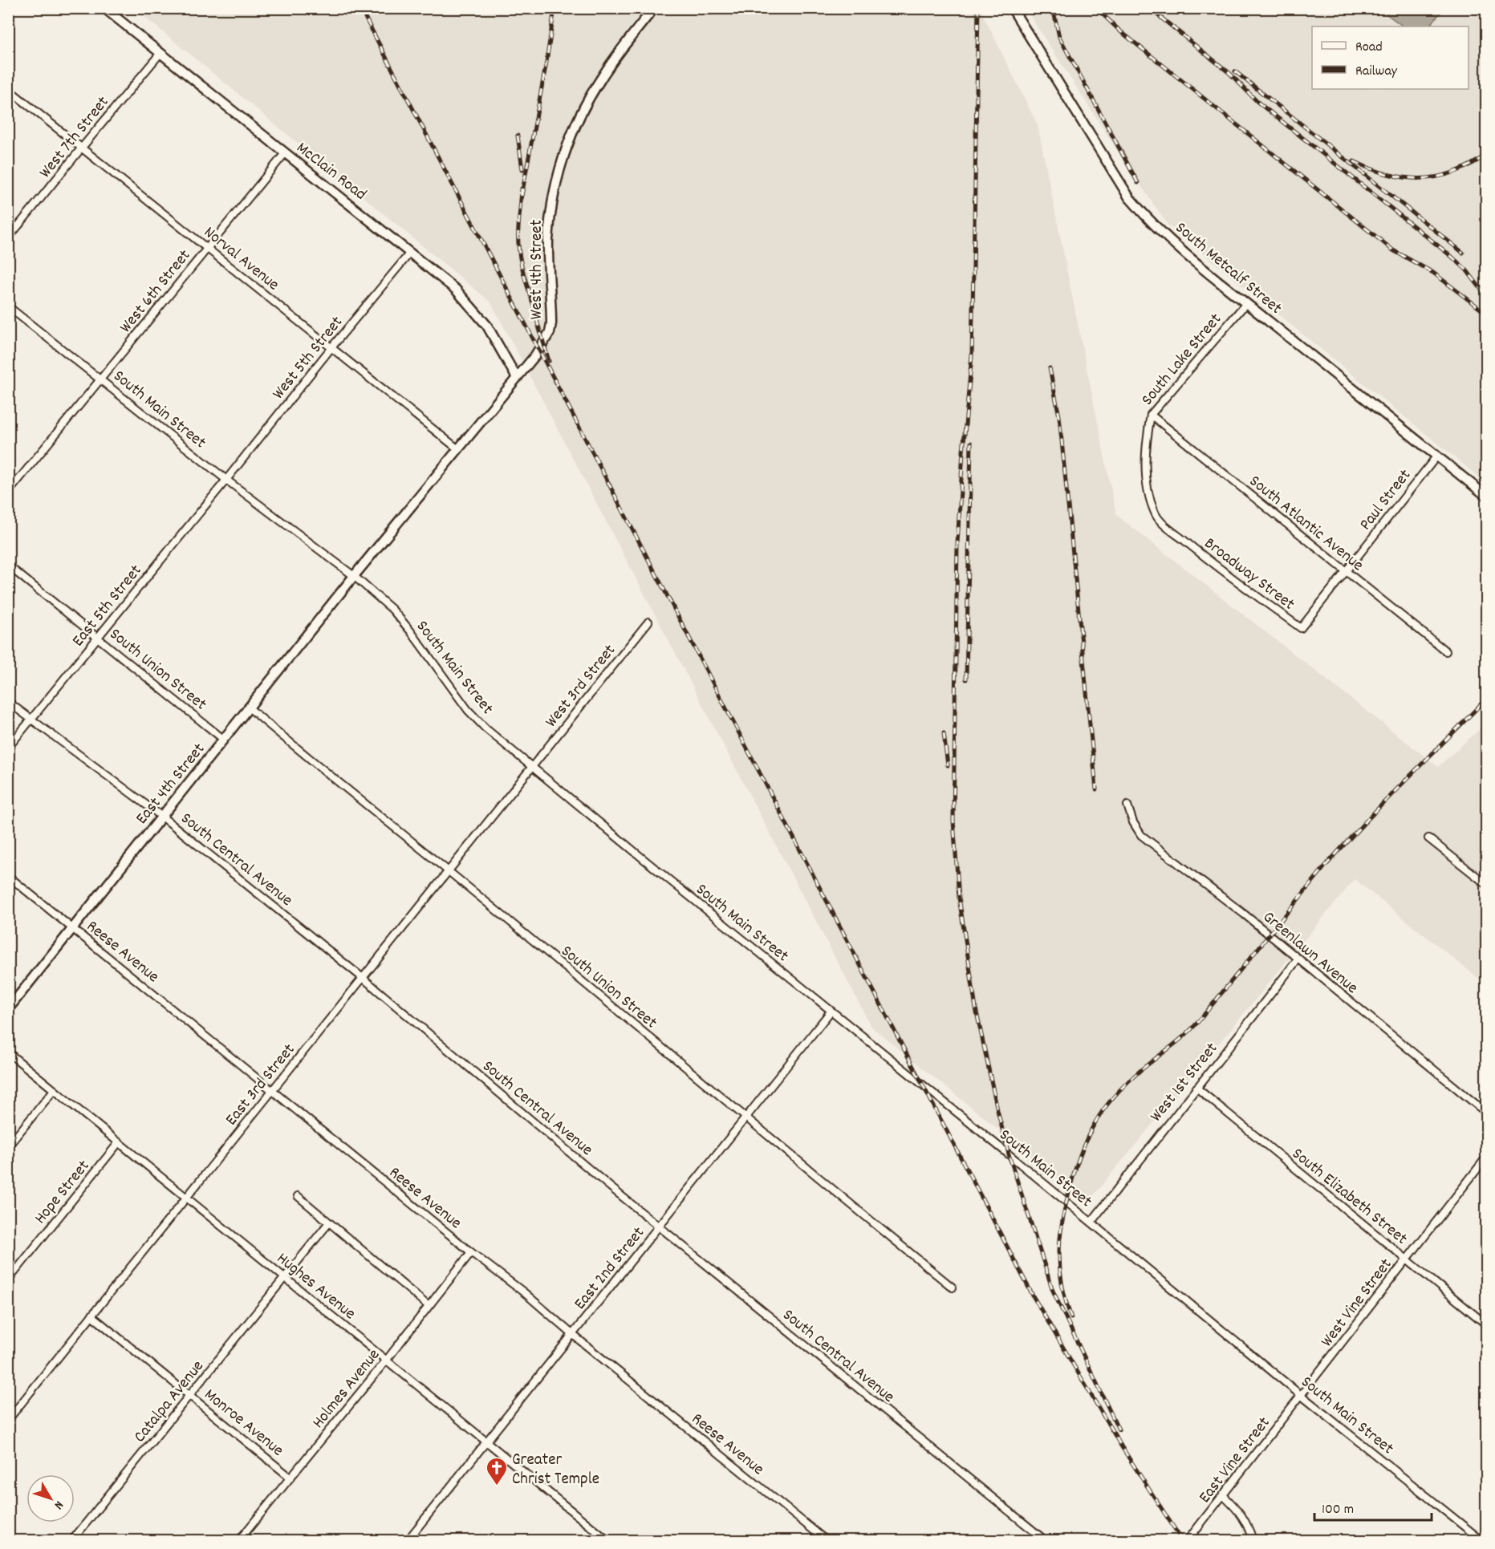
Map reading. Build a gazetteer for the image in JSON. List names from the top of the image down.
{
  "streets": {
    "street": [
      "West 7th Street",
      "McClain Road",
      "Norval Avenue",
      "South Metcalf Street",
      "West 4th Street",
      "West 6th Street",
      "West 5th Street",
      "South Lake Street",
      "South Main Street",
      "Paul Street",
      "South Atlantic Avenue",
      "Broadway Street",
      "East 5th Street",
      "South Union Street",
      "West 3rd Street",
      "East 4th Street",
      "South Central Avenue",
      "Reese Avenue",
      "Greenlawn Avenue",
      "West 1st Street",
      "East 3rd Street",
      "Hope Street",
      "South Elizabeth Street",
      "East 2nd Street",
      "Hughes Avenue",
      "West Vine Street",
      "Holmes Avenue",
      "Catalpa Avenue",
      "Monroe Avenue",
      "East Vine Street"
    ]
  },
  "crossings": [
    ["West 7th Street", "McClain Road"],
    ["West 7th Street", "Norval Avenue"],
    ["McClain Road", "West 4th Street"],
    ["McClain Road", "West 6th Street"],
    ["McClain Road", "West 5th Street"],
    ["Norval Avenue", "West 4th Street"],
    ["Norval Avenue", "West 6th Street"],
    ["Norval Avenue", "West 5th Street"],
    ["South Metcalf Street", "South Lake Street"],
    ["South Metcalf Street", "Paul Street"],
    ["West 4th Street", "South Main Street"],
    ["West 4th Street", "East 4th Street"],
    ["West 6th Street", "South Main Street"],
    ["West 5th Street", "South Main Street"],
    ["West 5th Street", "East 5th Street"],
    ["South Lake Street", "South Atlantic Avenue"],
    ["South Lake Street", "Broadway Street"],
    ["South Main Street", "East 5th Street"],
    ["South Main Street", "West 3rd Street"],
    ["South Main Street", "East 4th Street"],
    ["South Main Street", "West 1st Street"],
    ["South Main Street", "East 3rd Street"],
    ["South Main Street", "East 2nd Street"],
    ["South Main Street", "West Vine Street"],
    ["South Main Street", "East Vine Street"],
    ["Paul Street", "South Atlantic Avenue"],
    ["Paul Street", "Broadway Street"],
    ["East 5th Street", "South Union Street"],
    ["East 5th Street", "South Central Avenue"],
    ["South Union Street", "East 4th Street"],
    ["South Union Street", "East 3rd Street"],
    ["South Union Street", "East 2nd Street"],
    ["West 3rd Street", "East 3rd Street"],
    ["East 4th Street", "South Central Avenue"],
    ["East 4th Street", "Reese Avenue"],
    ["South Central Avenue", "East 3rd Street"],
    ["South Central Avenue", "East 2nd Street"],
    ["Reese Avenue", "East 3rd Street"],
    ["Reese Avenue", "East 2nd Street"],
    ["Reese Avenue", "Holmes Avenue"],
    ["Greenlawn Avenue", "West 1st Street"],
    ["West 1st Street", "South Elizabeth Street"],
    ["East 3rd Street", "Hughes Avenue"],
    ["East 3rd Street", "Monroe Avenue"],
    ["Hope Street", "Hughes Avenue"],
    ["South Elizabeth Street", "West Vine Street"],
    ["East 2nd Street", "Hughes Avenue"],
    ["Hughes Avenue", "Holmes Avenue"],
    ["Hughes Avenue", "Catalpa Avenue"],
    ["West Vine Street", "East Vine Street"],
    ["Holmes Avenue", "Monroe Avenue"],
    ["Catalpa Avenue", "Monroe Avenue"]
  ],
  "places": {
    "church": ["Greater Christ Temple"]
  },
  "legend": ["Road", "Railway"],
  "scale_bar": "100 m",
  "north": "bottom right"
}
